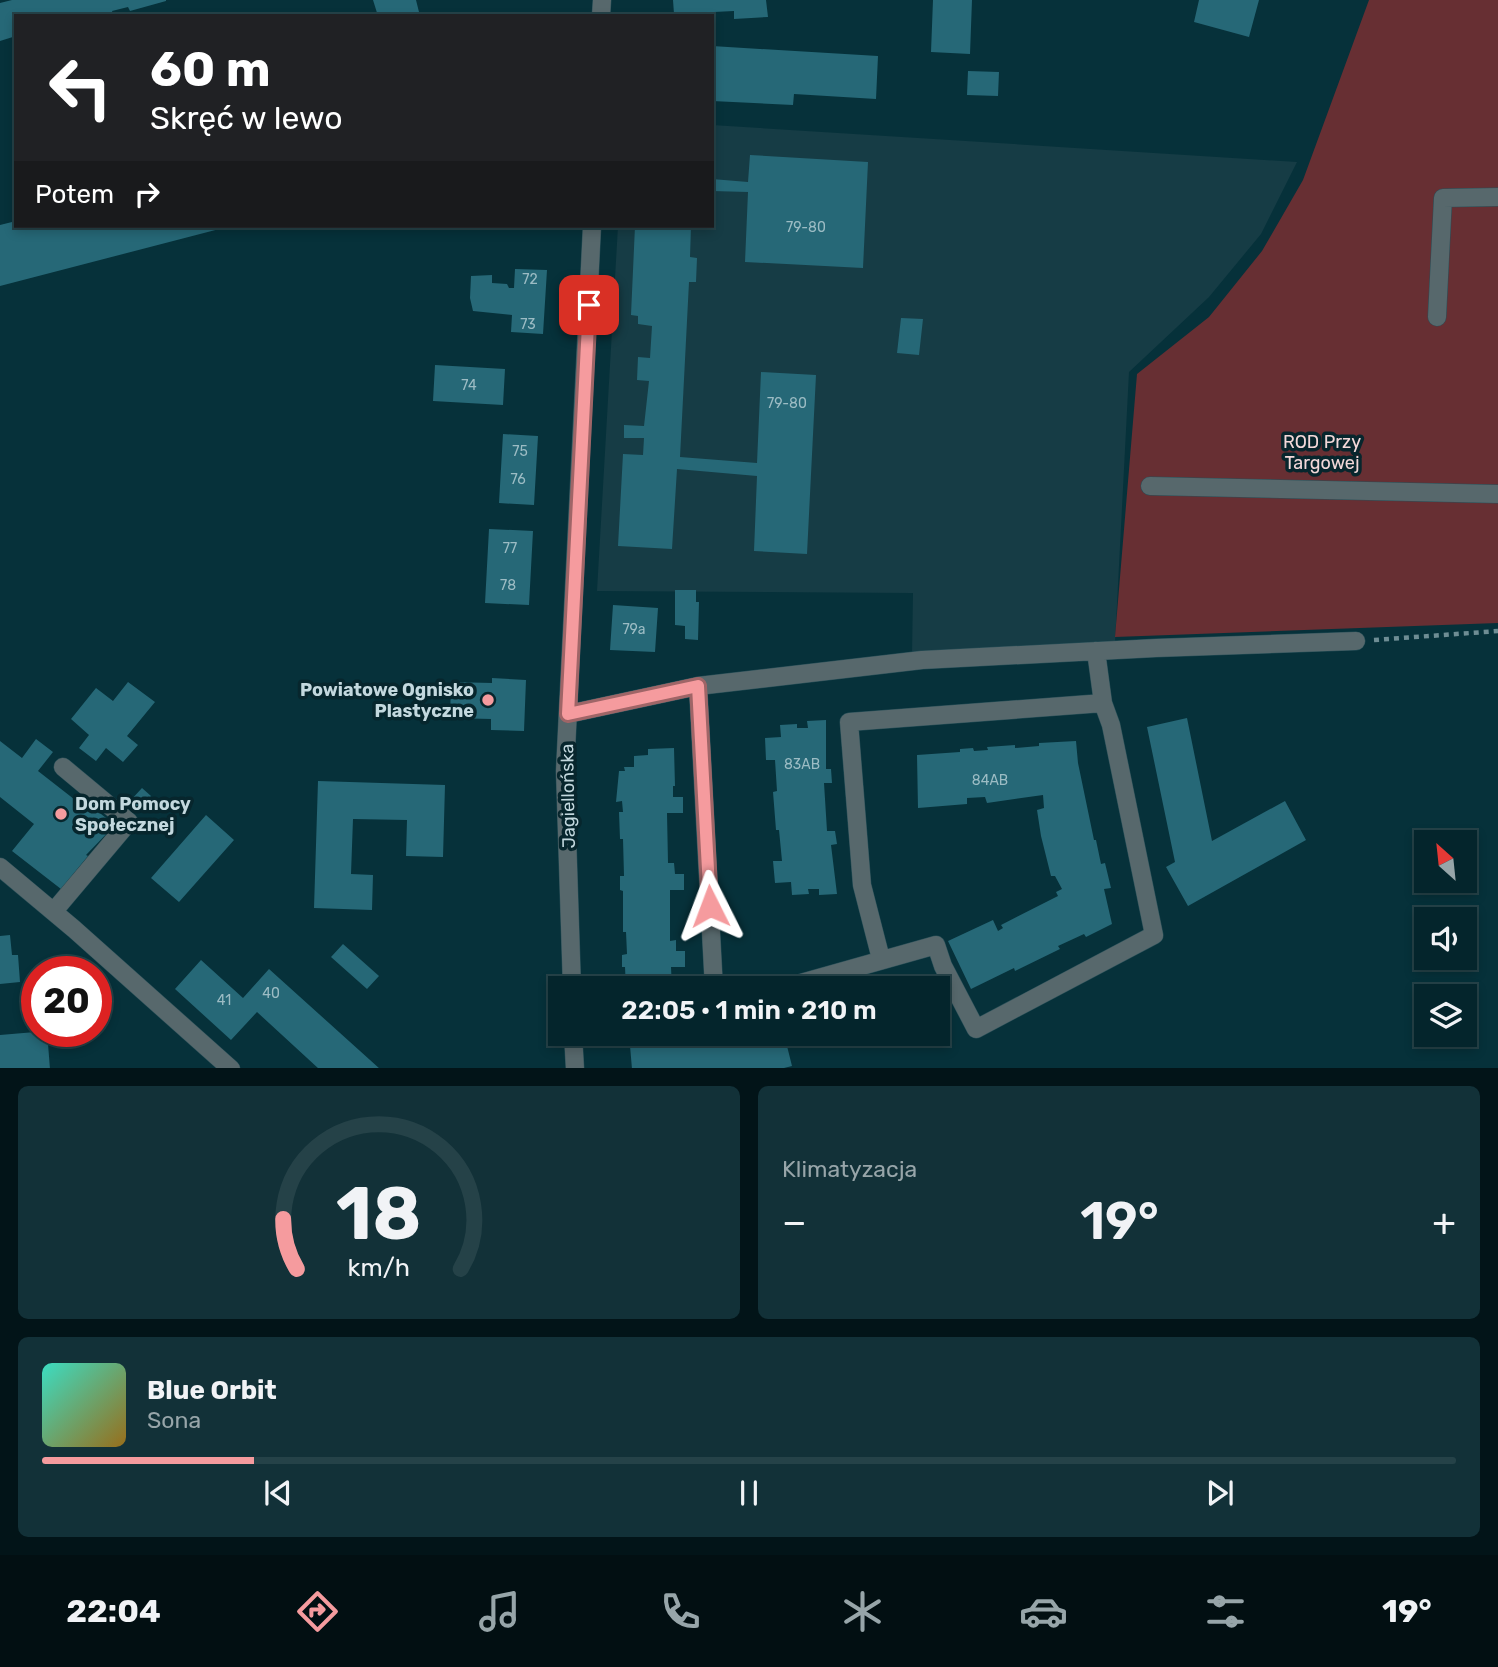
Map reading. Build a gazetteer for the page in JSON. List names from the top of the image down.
{
  "streets": {
    "street": ["Jagiellońska"]
  },
  "parks": ["ROD Przy Targowej"],
  "places": ["Powiatowe Ognisko Plastyczne", "Dom Pomocy Społecznej"],
  "house_numbers": [
    "79-80",
    "72",
    "73",
    "74",
    "79-80",
    "75",
    "76",
    "77",
    "78",
    "79a",
    "83AB",
    "84AB",
    "40",
    "41"
  ],
  "north": "top left",
  "page": {
    "turn": ["60 m", "Skręć w lewo"],
    "then": "Potem",
    "limit": "20",
    "trip": "22:05 · 1 min · 210 m",
    "tile": "Klimatyzacja",
    "heat": ["−", "19°", "+"],
    "song": ["Blue Orbit", "Sona"],
    "tabs": ["22:04", "19°"],
    "gauge": ["18", "km/h"]
  }
}
